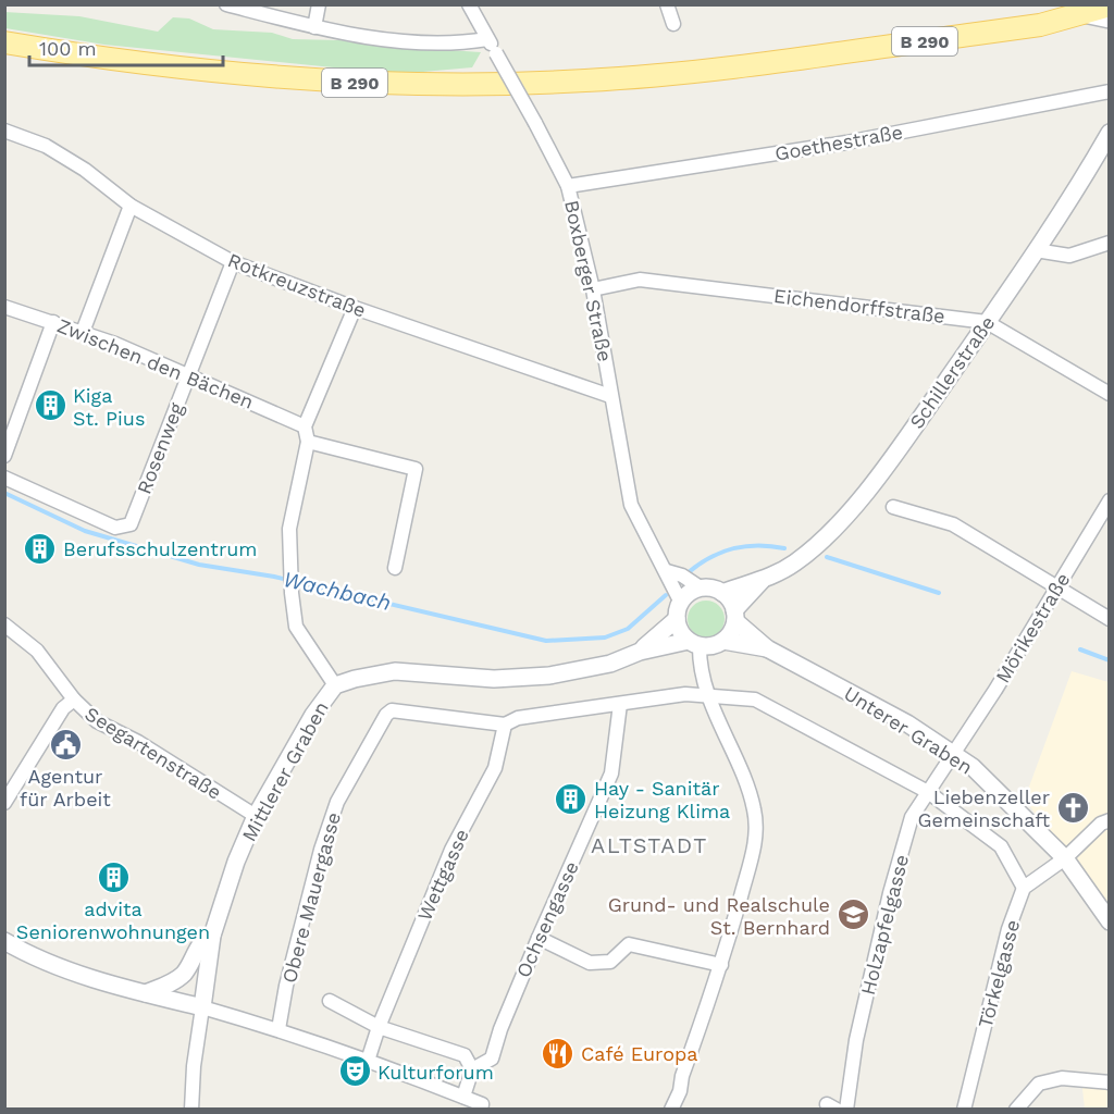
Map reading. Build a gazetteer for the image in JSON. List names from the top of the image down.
{
  "streets": {
    "main road": ["B 290"],
    "street": [
      "Goethestraße",
      "Boxberger Straße",
      "Rotkreuzstraße",
      "Eichendorffstraße",
      "Zwischen den Bächen",
      "Schillerstraße",
      "Rosenweg",
      "Mörikestraße",
      "Unterer Graben",
      "Seegartenstraße",
      "Mittlerer Graben",
      "Wettgasse",
      "Obere Mauergasse",
      "Ochsengasse",
      "Holzapfelgasse",
      "Törkelgasse"
    ]
  },
  "crossings": [
    ["Goethestraße", "Boxberger Straße"],
    ["Boxberger Straße", "Rotkreuzstraße"],
    ["Boxberger Straße", "Eichendorffstraße"],
    ["Boxberger Straße", "Schillerstraße"],
    ["Boxberger Straße", "Unterer Graben"],
    ["Boxberger Straße", "Mittlerer Graben"],
    ["Rotkreuzstraße", "Rosenweg"],
    ["Eichendorffstraße", "Schillerstraße"],
    ["Zwischen den Bächen", "Rosenweg"],
    ["Schillerstraße", "Unterer Graben"],
    ["Schillerstraße", "Mittlerer Graben"],
    ["Mörikestraße", "Unterer Graben"],
    ["Mörikestraße", "Holzapfelgasse"],
    ["Unterer Graben", "Mittlerer Graben"],
    ["Unterer Graben", "Holzapfelgasse"],
    ["Seegartenstraße", "Mittlerer Graben"],
    ["Wettgasse", "Obere Mauergasse"],
    ["Obere Mauergasse", "Ochsengasse"],
    ["Obere Mauergasse", "Holzapfelgasse"],
    ["Obere Mauergasse", "Törkelgasse"]
  ],
  "districts": ["ALTSTADT"],
  "water": ["Wachbach"],
  "places": {
    "building": [
      "Kiga St. Pius",
      "Berufsschulzentrum",
      "Hay - Sanitär Heizung Klima",
      "advita Seniorenwohnungen"
    ],
    "public building": ["Agentur für Arbeit"],
    "church": ["Liebenzeller Gemeinschaft"],
    "school or university": ["Grund- und Realschule St. Bernhard"],
    "restaurant": ["Café Europa"],
    "theatre": ["Kulturforum"]
  },
  "scale_bar": "100 m"
}
